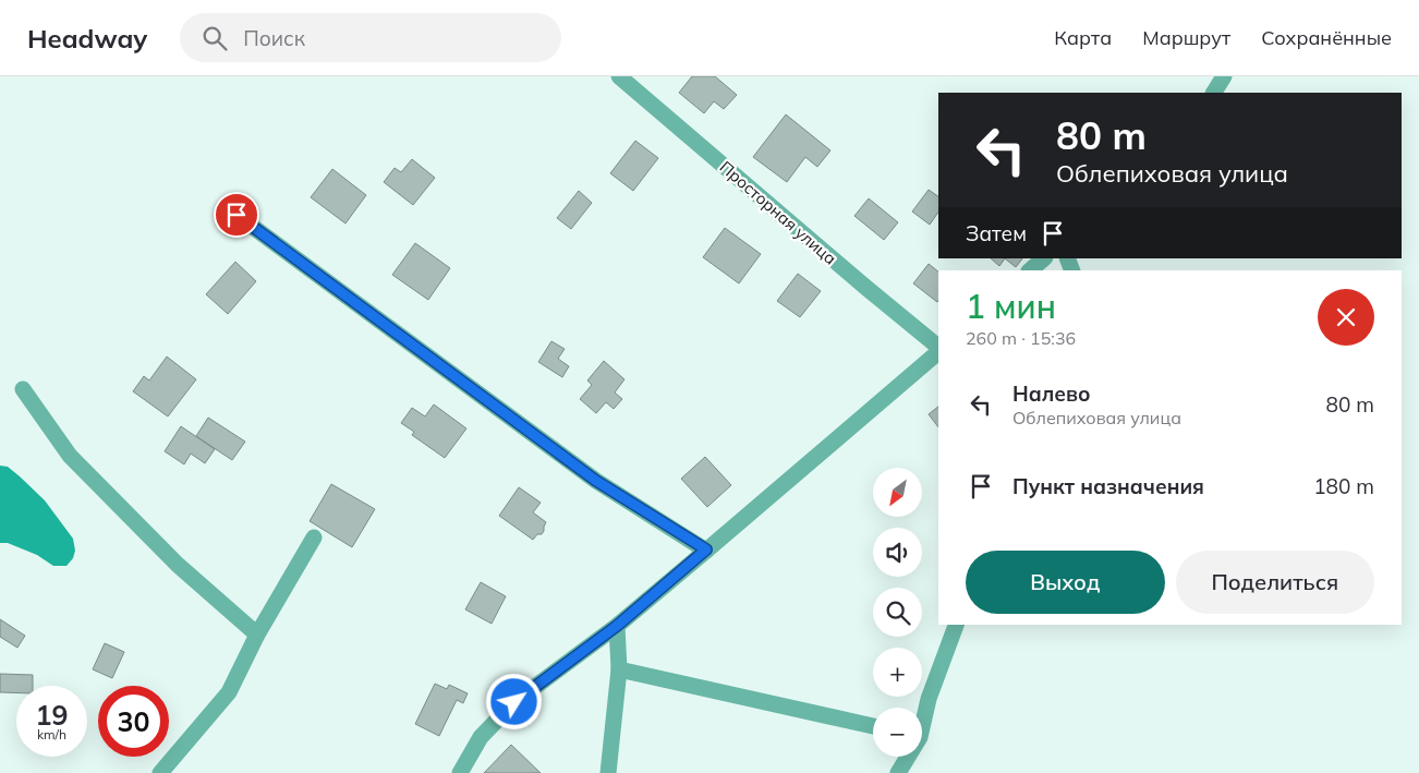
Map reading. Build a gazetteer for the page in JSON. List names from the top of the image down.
{
  "streets": {
    "street": ["Просторная улица"]
  },
  "north": "bottom left",
  "page": {
    "header": "Headway",
    "search": "Поиск",
    "nav": ["Карта", "Маршрут", "Сохранённые"],
    "turn": ["80 m", "Облепиховая улица"],
    "then": "Затем",
    "heading": ["1 мин", "260 m · 15:36"],
    "list": [
      {
        "name": "Налево",
        "note": "Облепиховая улица",
        "value": "80 m"
      },
      {
        "name": "Пункт назначения",
        "value": "180 m"
      }
    ],
    "map_buttons": ["+", "−"],
    "buttons": ["Выход", "Поделиться"],
    "speed": "19 km/h",
    "limit": "30"
  }
}
